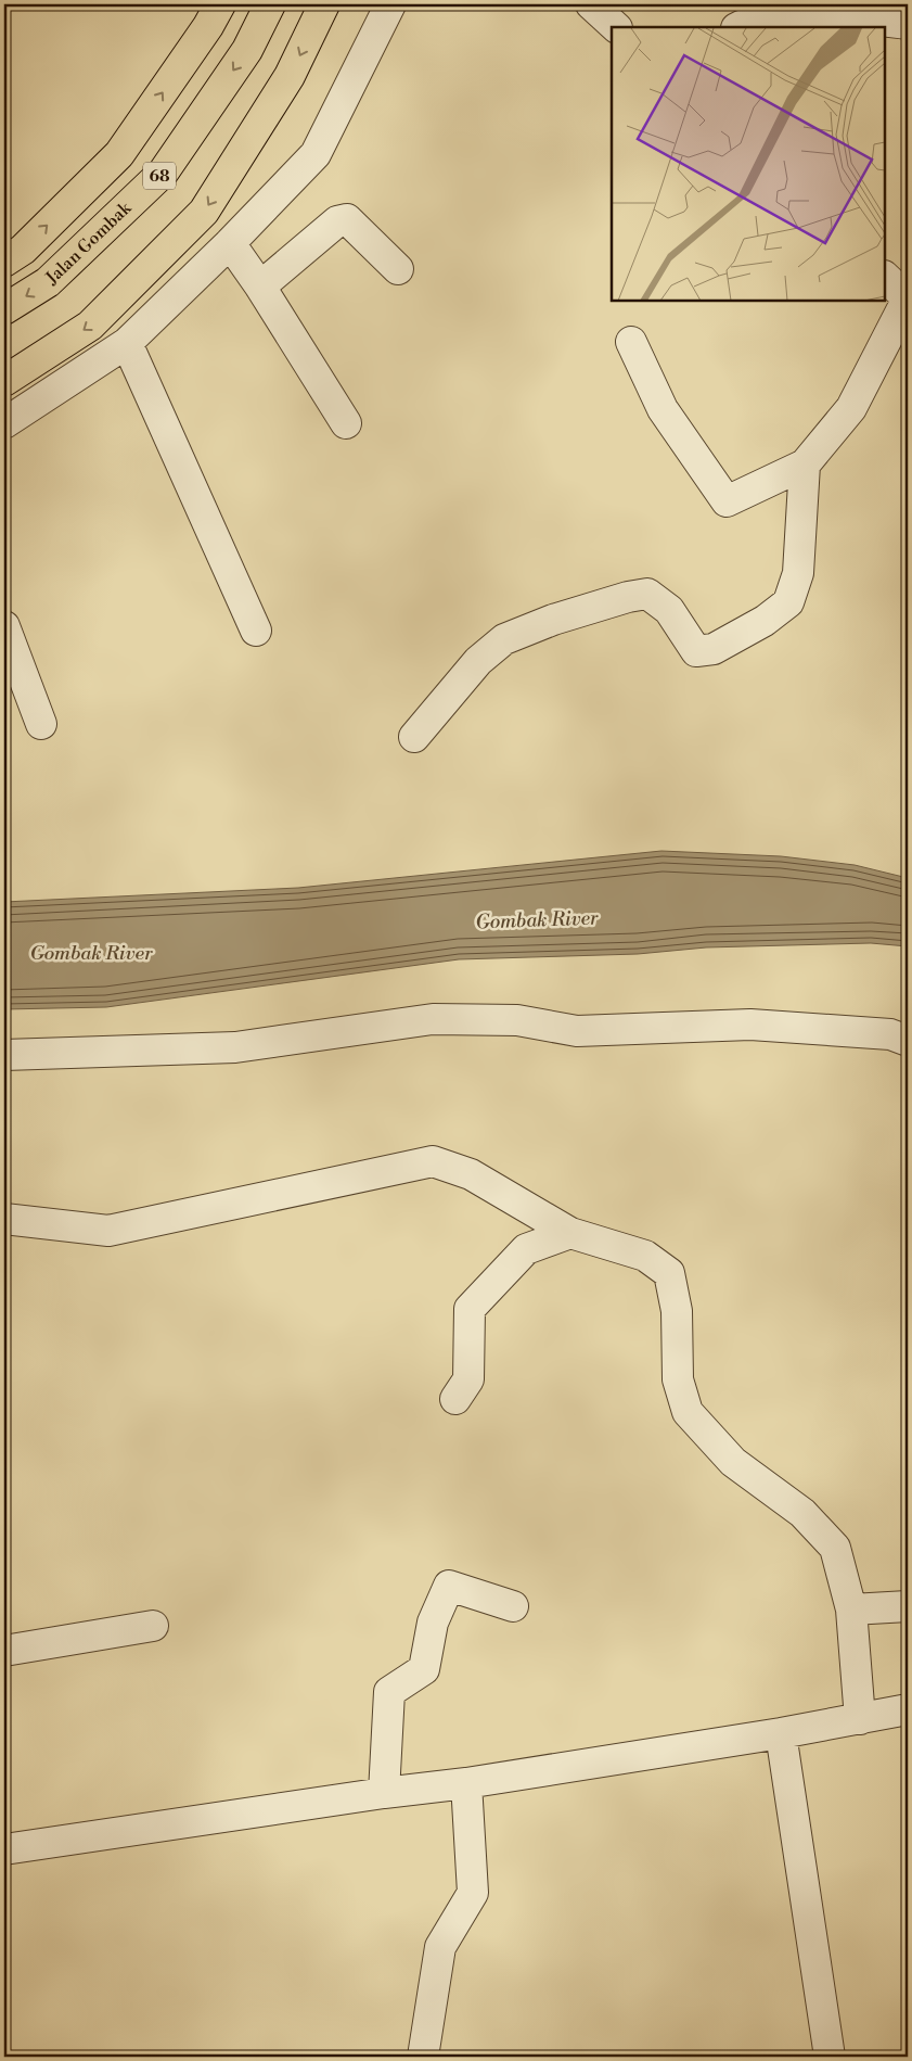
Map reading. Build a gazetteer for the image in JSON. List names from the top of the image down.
{
  "streets": {
    "main road": ["68", "Jalan Gombak"]
  },
  "water": ["Gombak River"]
}
